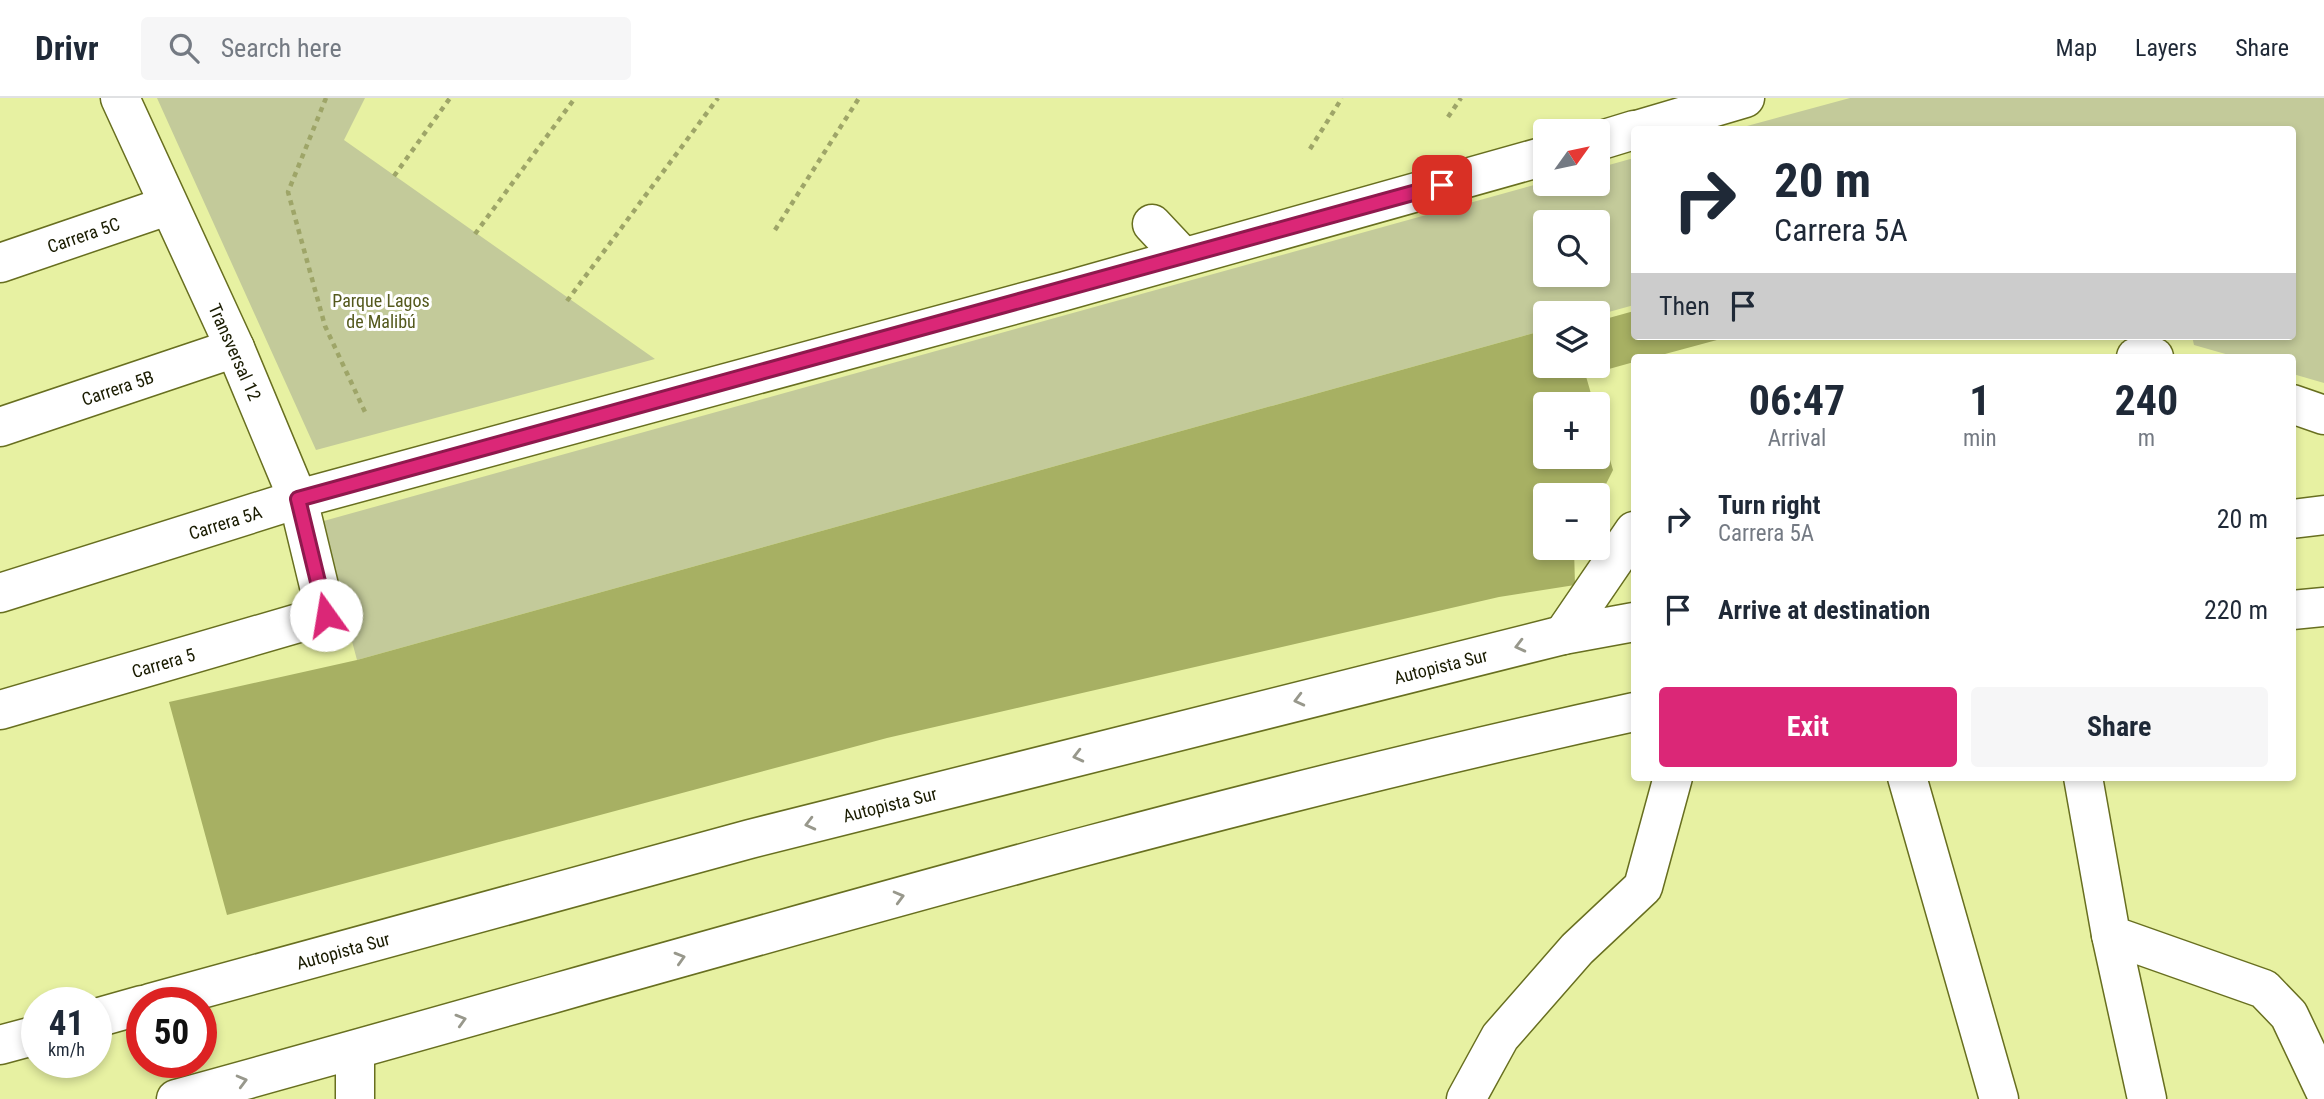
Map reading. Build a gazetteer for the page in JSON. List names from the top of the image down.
{
  "streets": {
    "main road": [
      "Carrera 5C",
      "Transversal 12",
      "Carrera 5B",
      "Carrera 5A",
      "Carrera 5",
      "Autopista Sur"
    ]
  },
  "crossings": [
    ["Carrera 5C", "Transversal 12"],
    ["Transversal 12", "Carrera 5B"],
    ["Transversal 12", "Carrera 5A"],
    ["Transversal 12", "Carrera 5"]
  ],
  "parks": ["Parque Lagos de Malibú"],
  "north": "top right",
  "page": {
    "header": "Drivr",
    "search": "Search here",
    "nav": ["Map", "Layers", "Share"],
    "map_buttons": ["+", "−"],
    "turn": ["20 m", "Carrera 5A"],
    "then": "Then",
    "eta": [
      "06:47",
      "Arrival",
      "1",
      "min",
      "240",
      "m"
    ],
    "list": [
      {
        "name": "Turn right",
        "note": "Carrera 5A",
        "value": "20 m"
      },
      {
        "name": "Arrive at destination",
        "value": "220 m"
      }
    ],
    "buttons": ["Exit", "Share"],
    "speed": "41 km/h",
    "limit": "50"
  }
}
